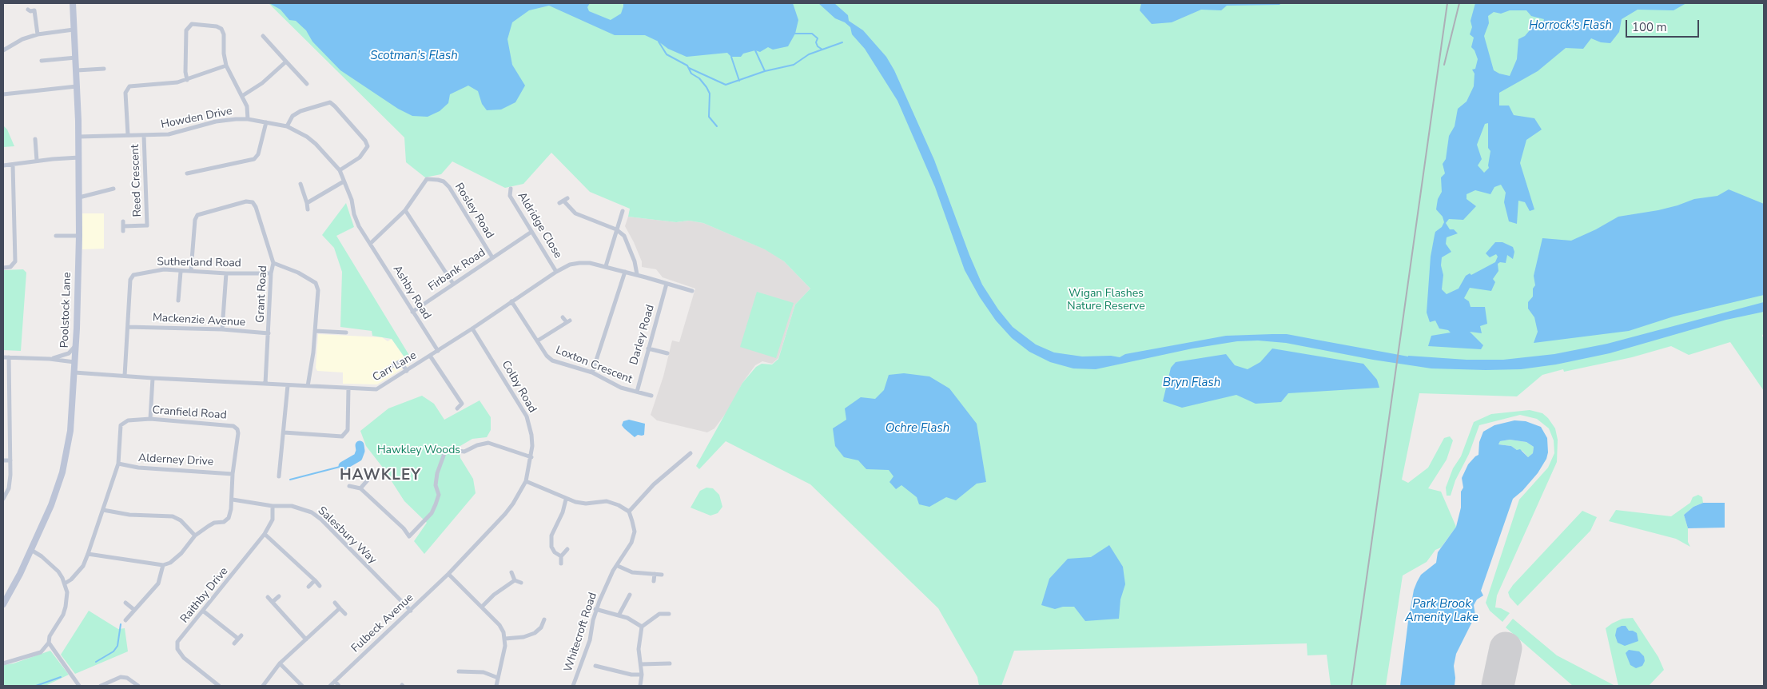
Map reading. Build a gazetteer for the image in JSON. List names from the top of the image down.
{
  "streets": {
    "main road": ["Poolstock Lane"],
    "street": [
      "Howden Drive",
      "Reed Crescent",
      "Rosley Road",
      "Aldridge Close",
      "Sutherland Road",
      "Firbank Road",
      "Ashby Road",
      "Grant Road",
      "Mackenzie Avenue",
      "Darley Road",
      "Loxton Crescent",
      "Carr Lane",
      "Colby Road",
      "Cranfield Road",
      "Alderney Drive",
      "Salesbury Way",
      "Raithby Drive",
      "Fulbeck Avenue",
      "Whitecroft Road"
    ]
  },
  "crossings": [
    ["Howden Drive", "Reed Crescent"],
    ["Howden Drive", "Rosley Road"],
    ["Howden Drive", "Ashby Road"],
    ["Howden Drive", "Poolstock Lane"],
    ["Rosley Road", "Firbank Road"],
    ["Rosley Road", "Ashby Road"],
    ["Aldridge Close", "Firbank Road"],
    ["Aldridge Close", "Carr Lane"],
    ["Sutherland Road", "Grant Road"],
    ["Sutherland Road", "Mackenzie Avenue"],
    ["Sutherland Road", "Carr Lane"],
    ["Firbank Road", "Ashby Road"],
    ["Ashby Road", "Carr Lane"],
    ["Grant Road", "Mackenzie Avenue"],
    ["Grant Road", "Carr Lane"],
    ["Poolstock Lane", "Carr Lane"],
    ["Darley Road", "Loxton Crescent"],
    ["Darley Road", "Carr Lane"],
    ["Loxton Crescent", "Carr Lane"],
    ["Carr Lane", "Colby Road"],
    ["Colby Road", "Fulbeck Avenue"],
    ["Cranfield Road", "Alderney Drive"],
    ["Cranfield Road", "Salesbury Way"],
    ["Salesbury Way", "Raithby Drive"],
    ["Salesbury Way", "Fulbeck Avenue"]
  ],
  "districts": ["HAWKLEY"],
  "water": [
    "Horrock's Flash",
    "Scotman's Flash",
    "Bryn Flash",
    "Ochre Flash",
    "Park Brook Amenity Lake"
  ],
  "parks": ["Wigan Flashes Nature Reserve", "Hawkley Woods"],
  "scale_bar": "100 m"
}
